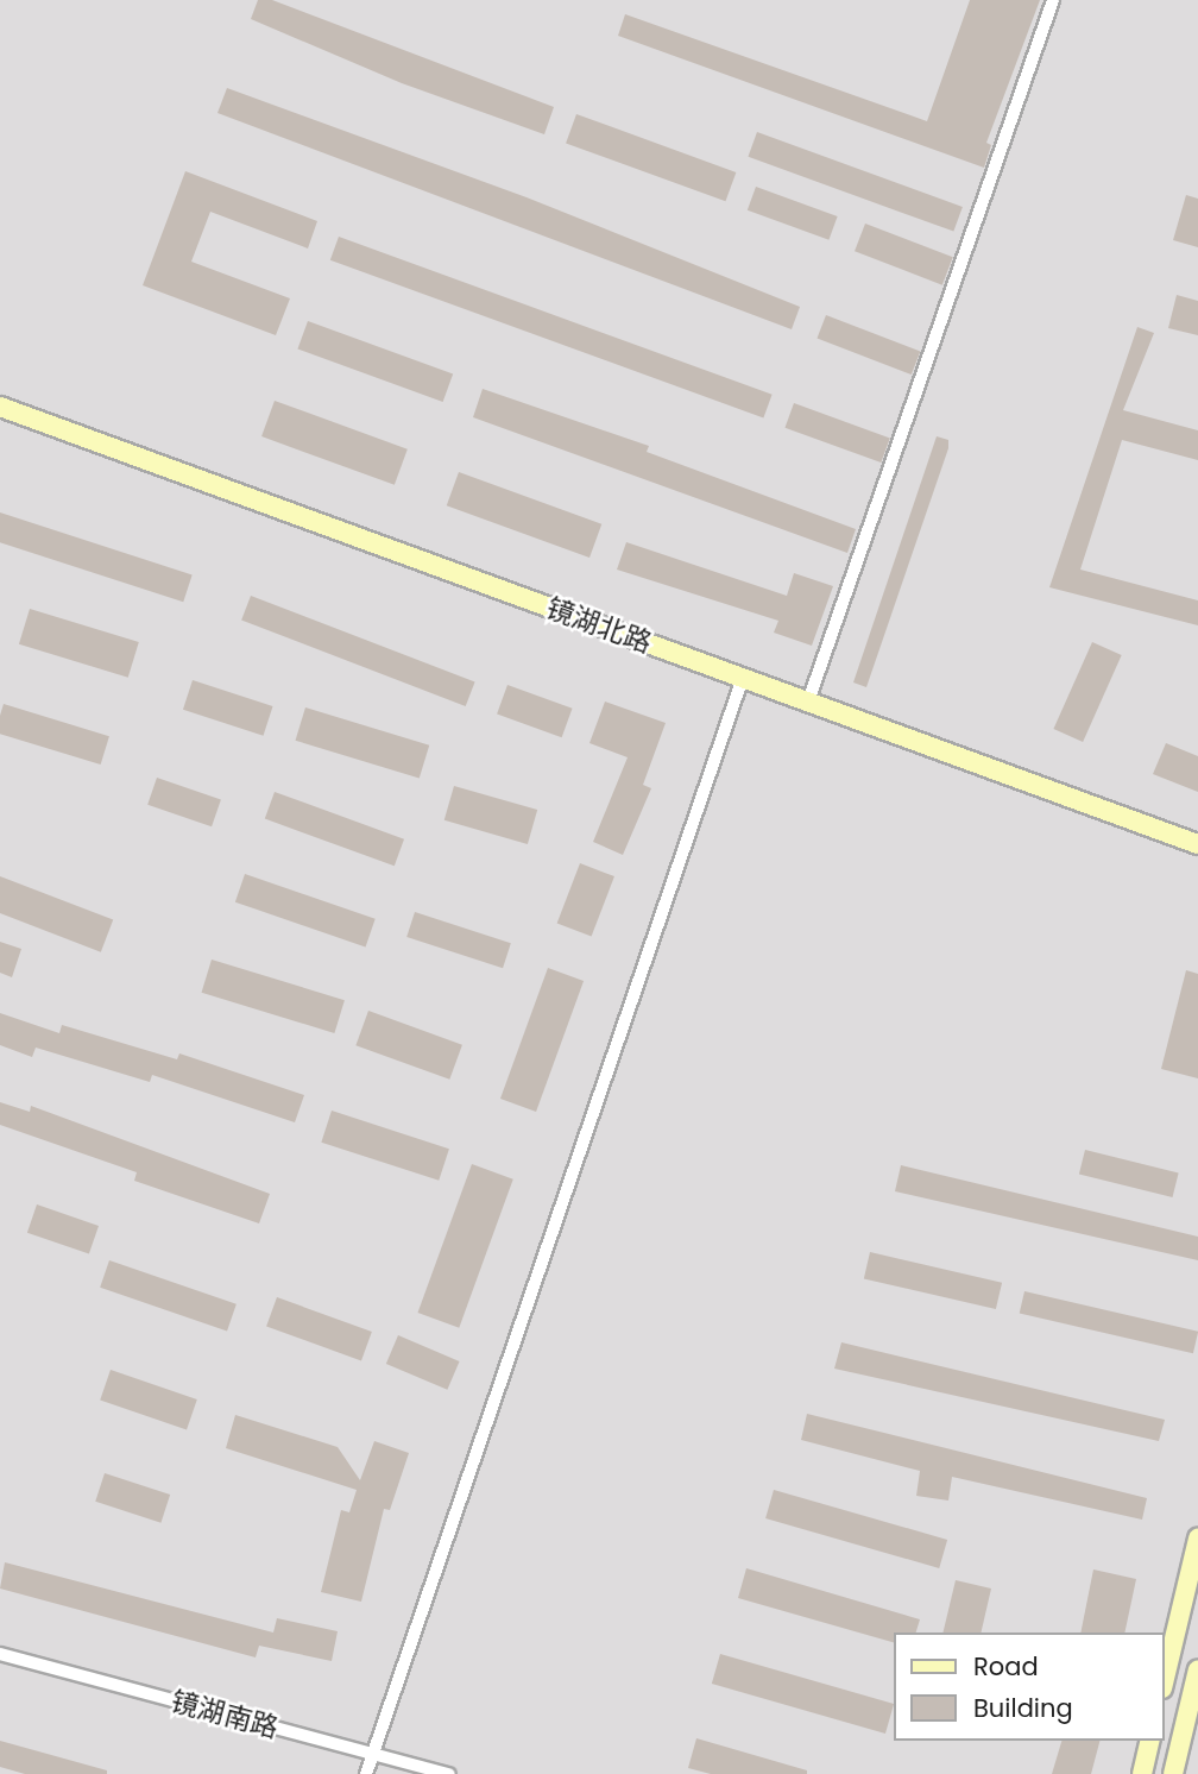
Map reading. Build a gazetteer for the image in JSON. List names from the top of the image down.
{
  "streets": {
    "street": ["镜湖北路", "镜湖南路"]
  },
  "legend": ["Road", "Building"]
}
